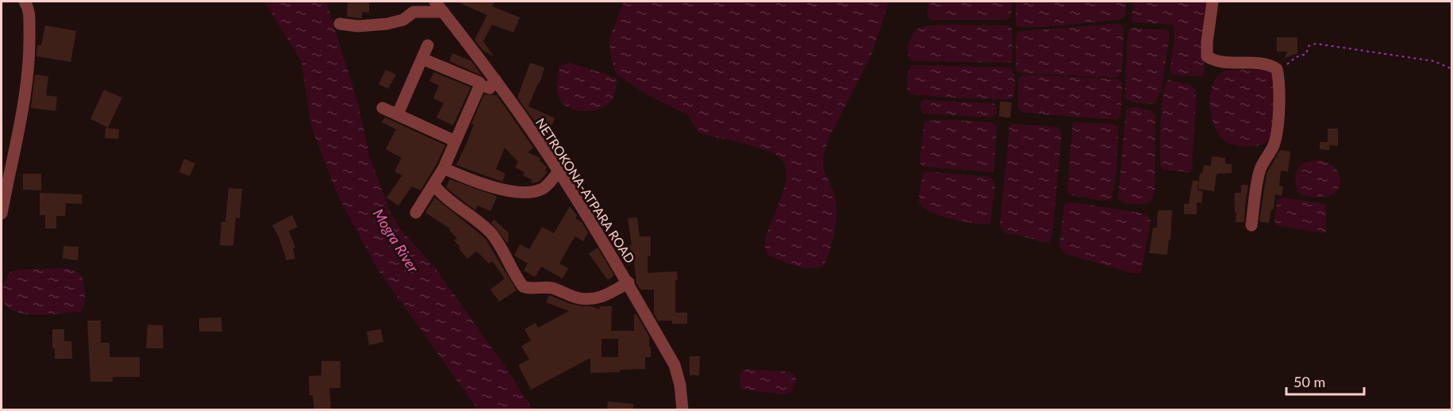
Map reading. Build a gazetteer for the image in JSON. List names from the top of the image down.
{
  "streets": {
    "street": ["NETROKONA-ATPARA ROAD"]
  },
  "water": ["Mogra River"],
  "scale_bar": "50 m"
}
